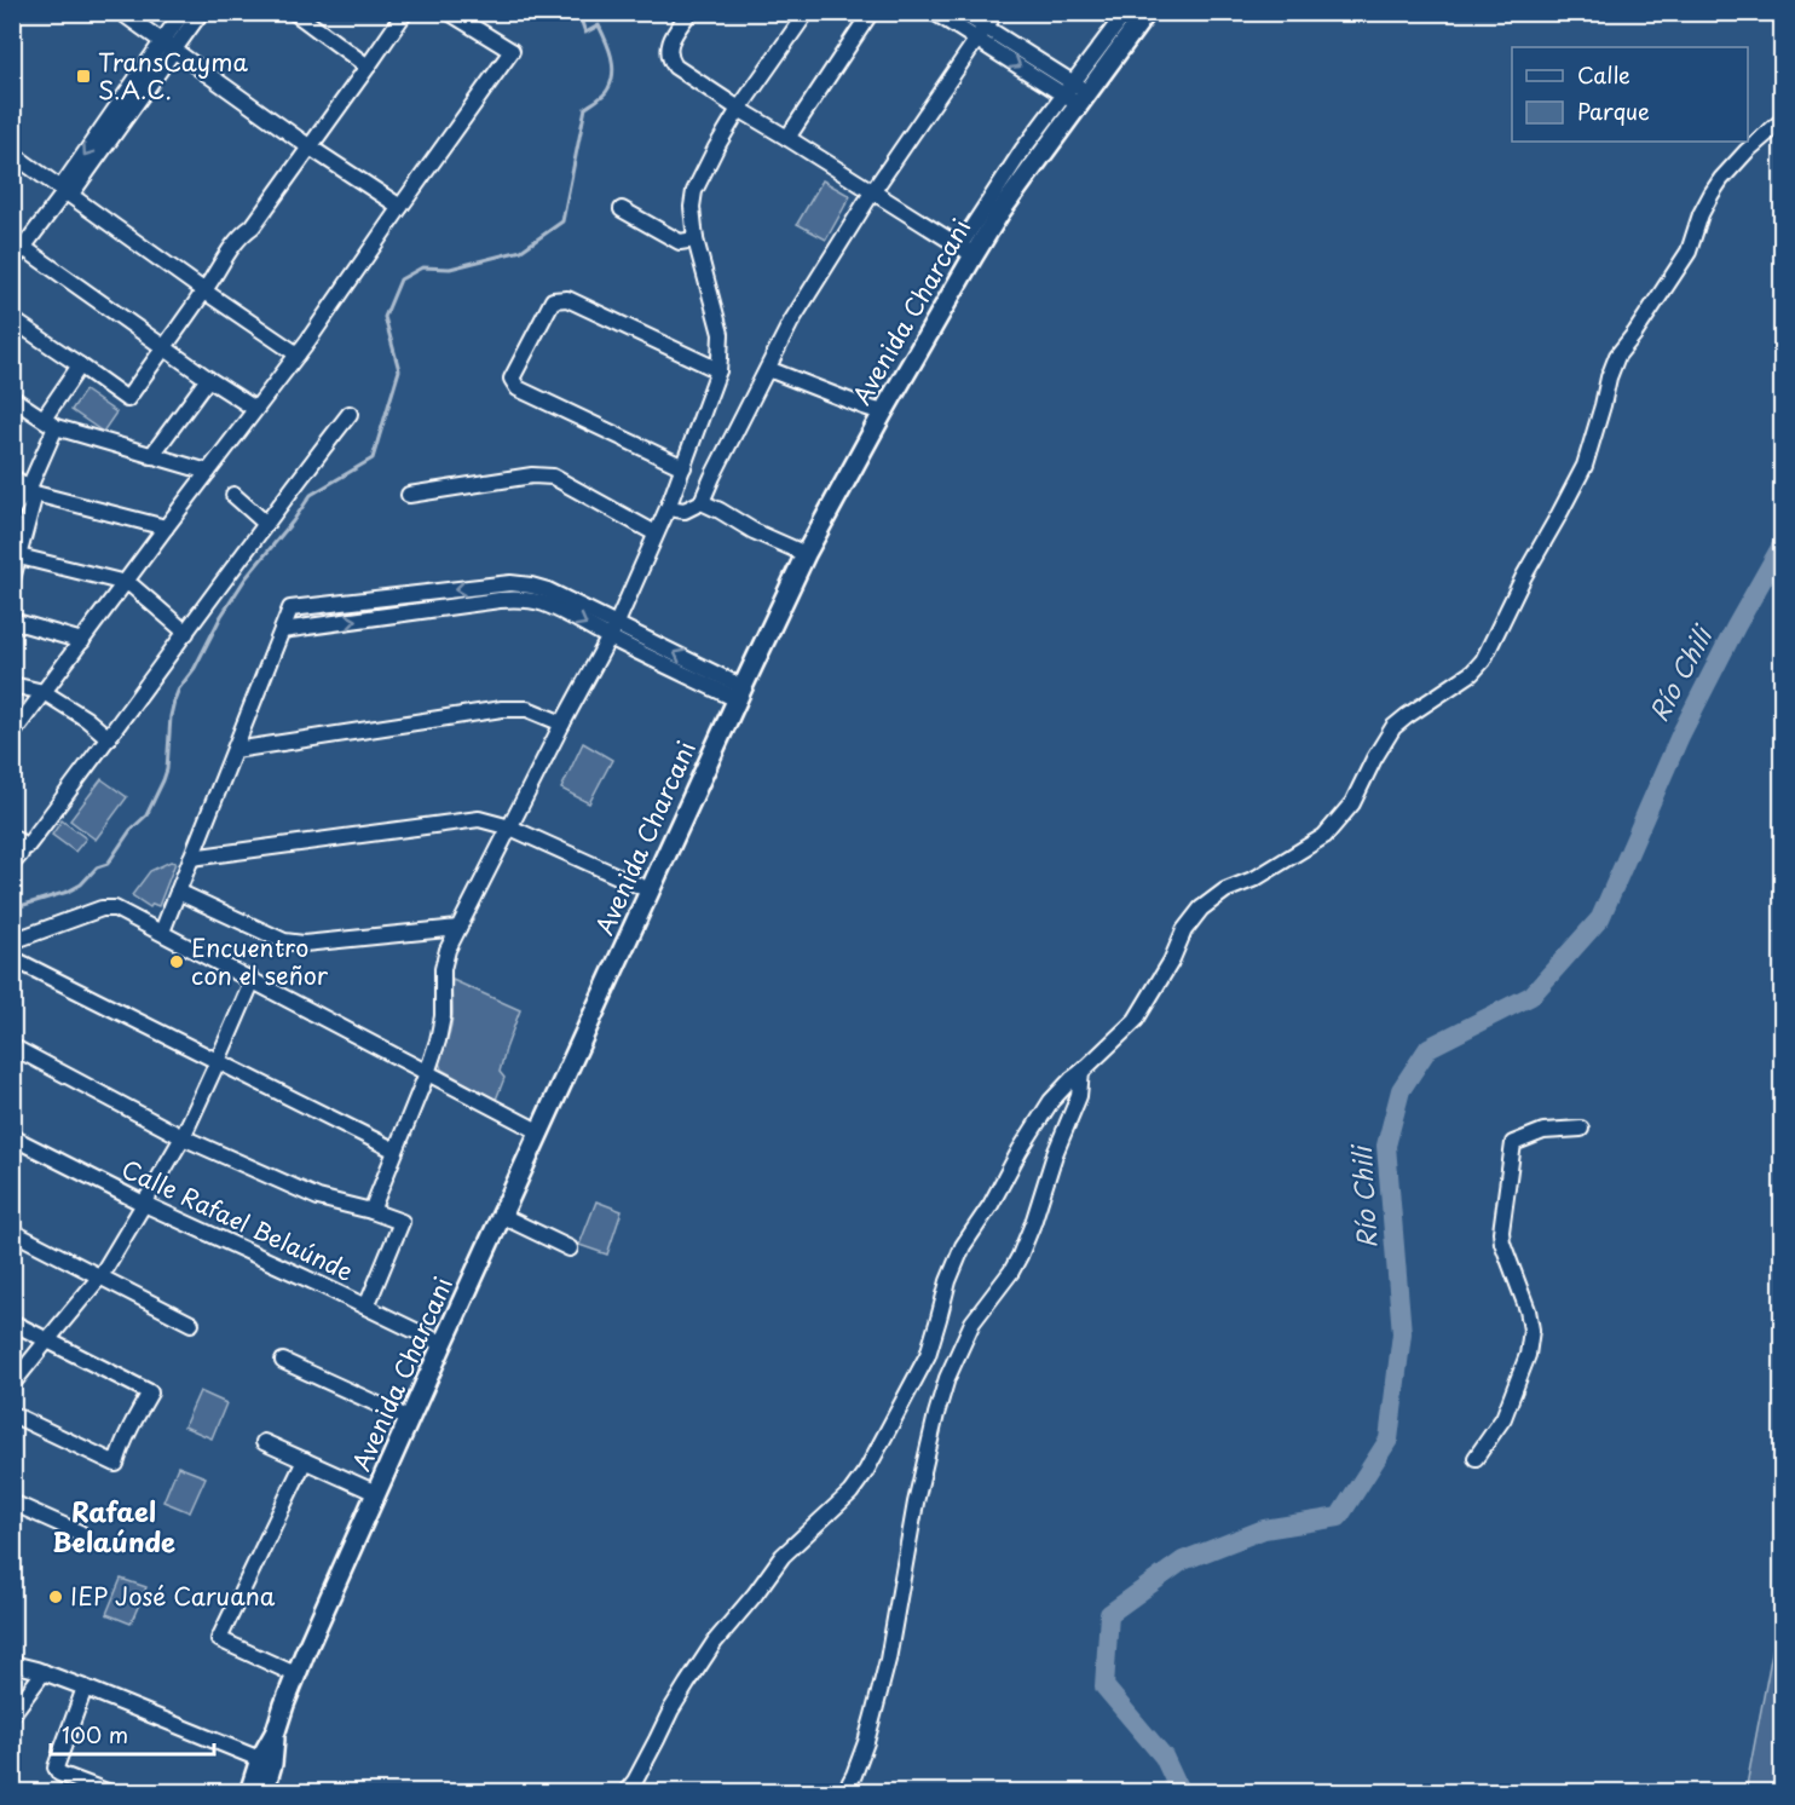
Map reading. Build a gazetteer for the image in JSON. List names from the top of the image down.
{
  "streets": {
    "main road": ["Avenida Charcani"],
    "street": ["Calle Rafael Belaúnde"]
  },
  "crossings": [
    ["Avenida Charcani", "Calle Rafael Belaúnde"]
  ],
  "districts": ["Rafael Belaúnde"],
  "water": ["Río Chili"],
  "places": {
    "transit": ["TransCayma S.A.C."],
    "other": ["Encuentro con el señor", "IEP José Caruana"]
  },
  "legend": ["Calle", "Parque"],
  "scale_bar": "100 m"
}
